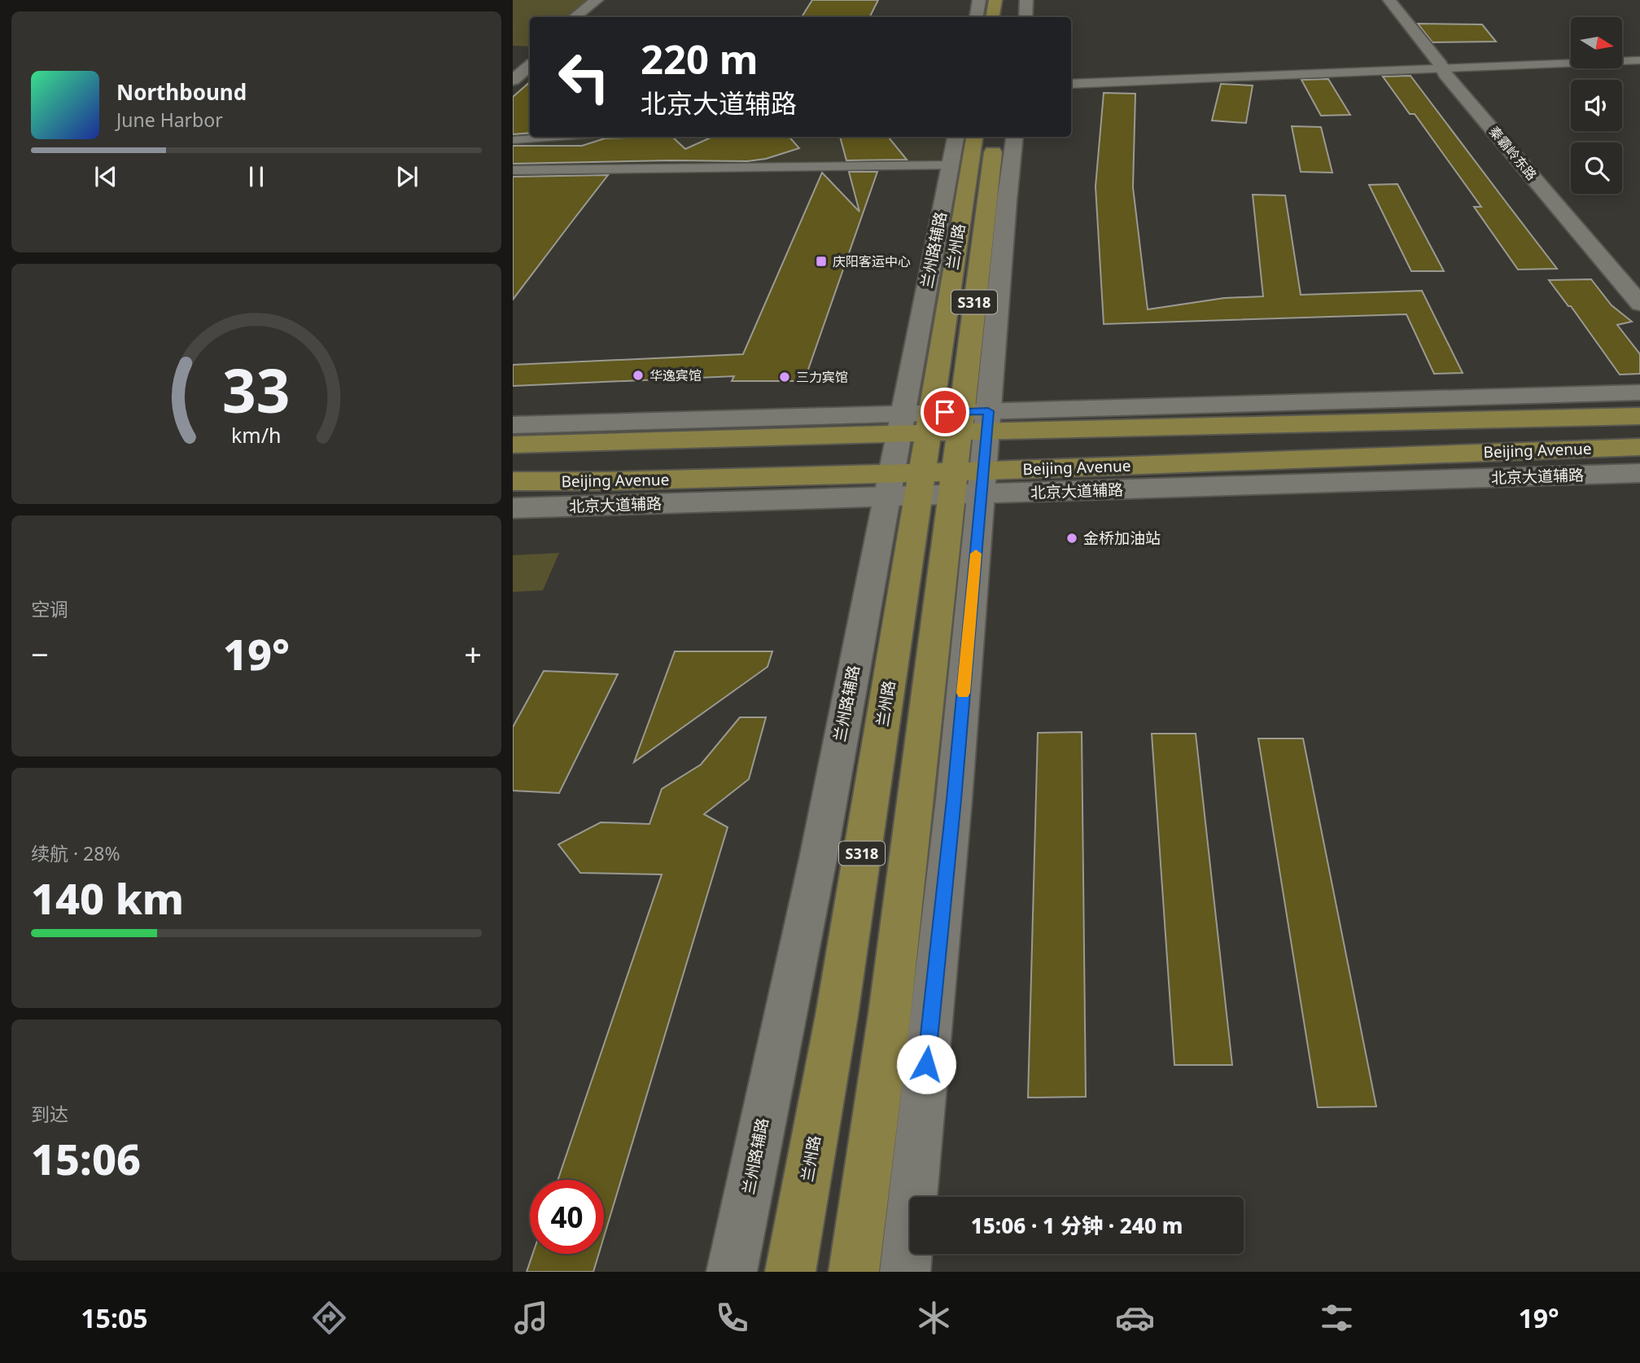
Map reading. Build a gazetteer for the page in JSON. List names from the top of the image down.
{
  "streets": {
    "main road": ["兰州路", "S318", "Beijing Avenue"],
    "street": ["秦霸岭东路", "兰州路辅路", "北京大道辅路"]
  },
  "crossings": [
    ["兰州路", "兰州路辅路"],
    ["兰州路", "Beijing Avenue"],
    ["兰州路", "北京大道辅路"],
    ["兰州路辅路", "Beijing Avenue"],
    ["兰州路辅路", "北京大道辅路"],
    ["Beijing Avenue", "北京大道辅路"]
  ],
  "places": {
    "transit": ["庆阳客运中心"],
    "other": ["华逸宾馆", "三力宾馆", "金桥加油站"]
  },
  "north": "right",
  "page": {
    "turn": ["220 m", "北京大道辅路"],
    "song": ["Northbound", "June Harbor"],
    "tile": [
      "空调",
      ["续航 · 28%", "140 km"],
      ["到达", "15:06"]
    ],
    "heat": ["−", "19°", "+"],
    "limit": "40",
    "trip": "15:06 · 1 分钟 · 240 m",
    "tabs": ["15:05", "19°"],
    "gauge": ["33", "km/h"]
  }
}
